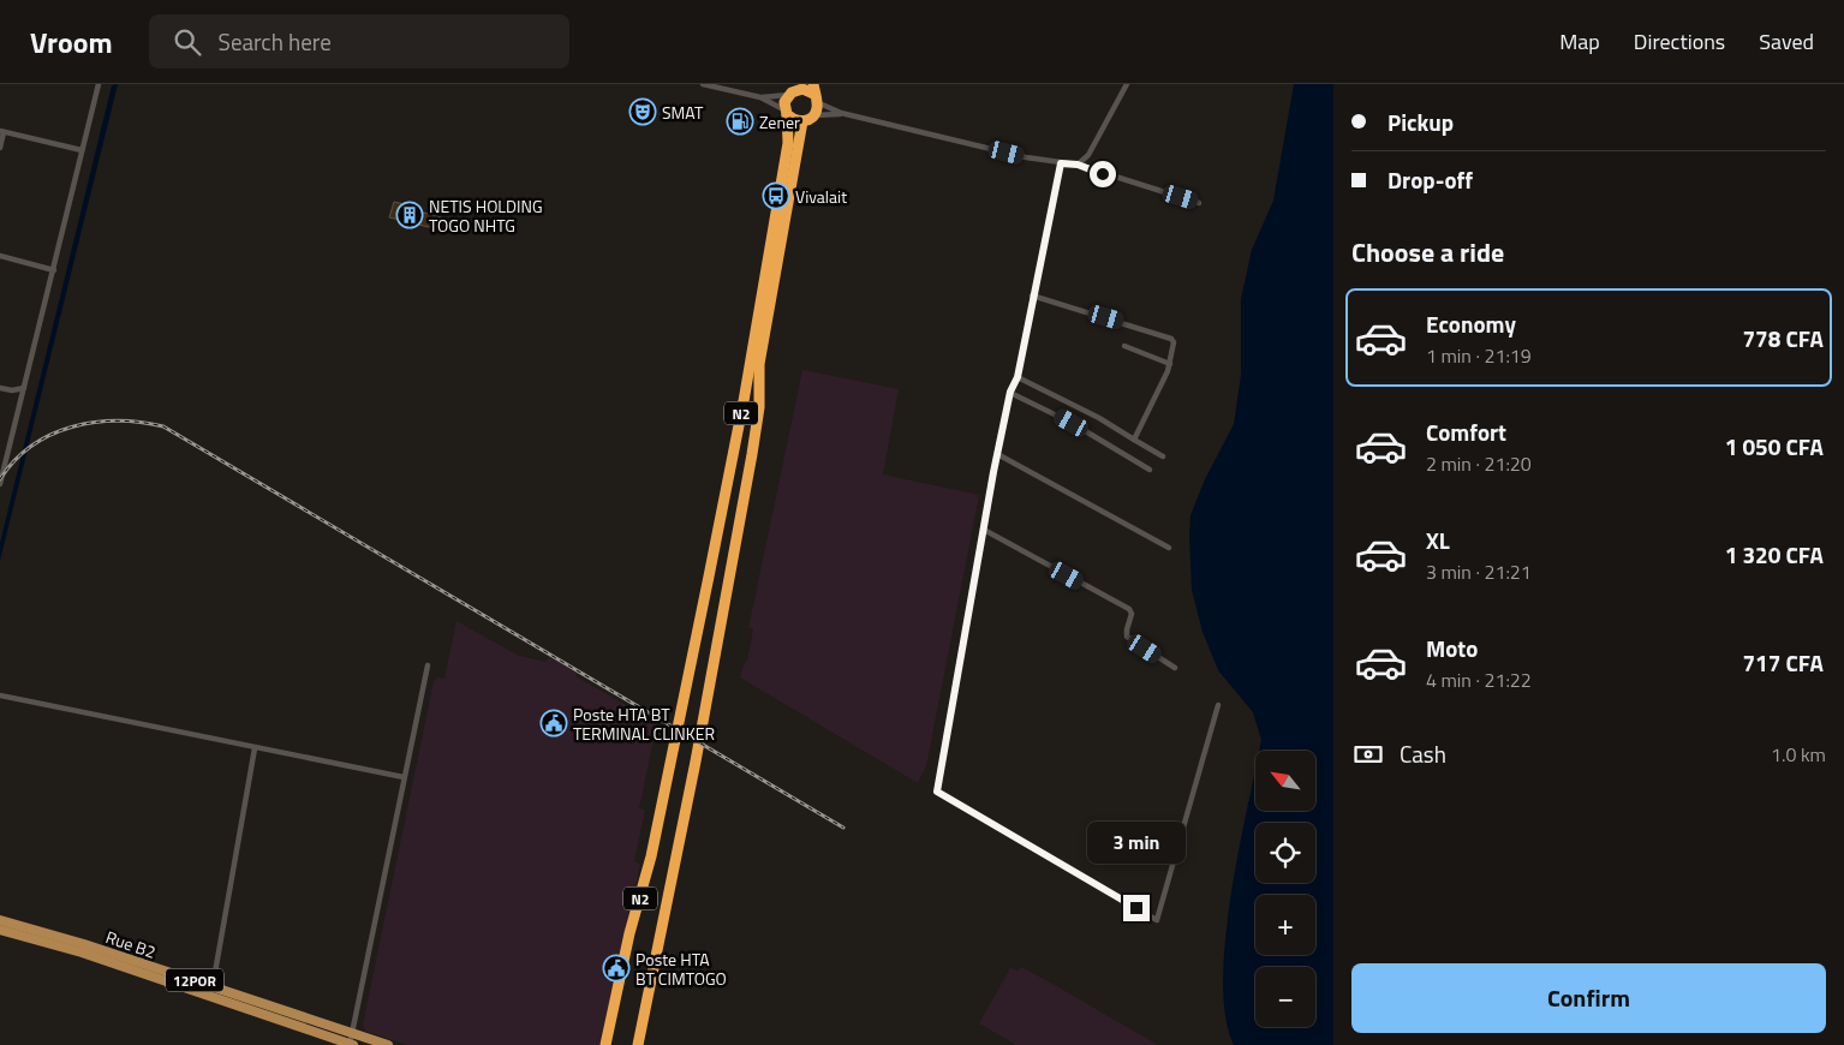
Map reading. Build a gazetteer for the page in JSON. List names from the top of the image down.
{
  "streets": {
    "highway": ["N2"],
    "main road": ["Rue B2", "12POR"]
  },
  "places": {
    "theatre": ["SMAT"],
    "fuel station": ["Zener"],
    "bus stop": ["Vivalait"],
    "building": ["NETIS HOLDING TOGO NHTG"],
    "public building": ["Poste HTA BT TERMINAL CLINKER", "Poste HTA BT CIMTOGO"]
  },
  "north": "top left",
  "page": {
    "header": "Vroom",
    "search": "Search here",
    "nav": ["Map", "Directions", "Saved"],
    "banner": ["Pickup", "Drop-off"],
    "heading": "Choose a ride",
    "list": [
      {
        "name": "Economy",
        "note": "1 min · 21:19",
        "value": "778 CFA"
      },
      {
        "name": "Comfort",
        "note": "2 min · 21:20",
        "value": "1 050 CFA"
      },
      {
        "name": "XL",
        "note": "3 min · 21:21",
        "value": "1 320 CFA"
      },
      {
        "name": "Moto",
        "note": "4 min · 21:22",
        "value": "717 CFA"
      }
    ],
    "pay": ["Cash", "1.0 km"],
    "map_buttons": ["+", "−"],
    "bubble": "3 min",
    "buttons": "Confirm"
  }
}
